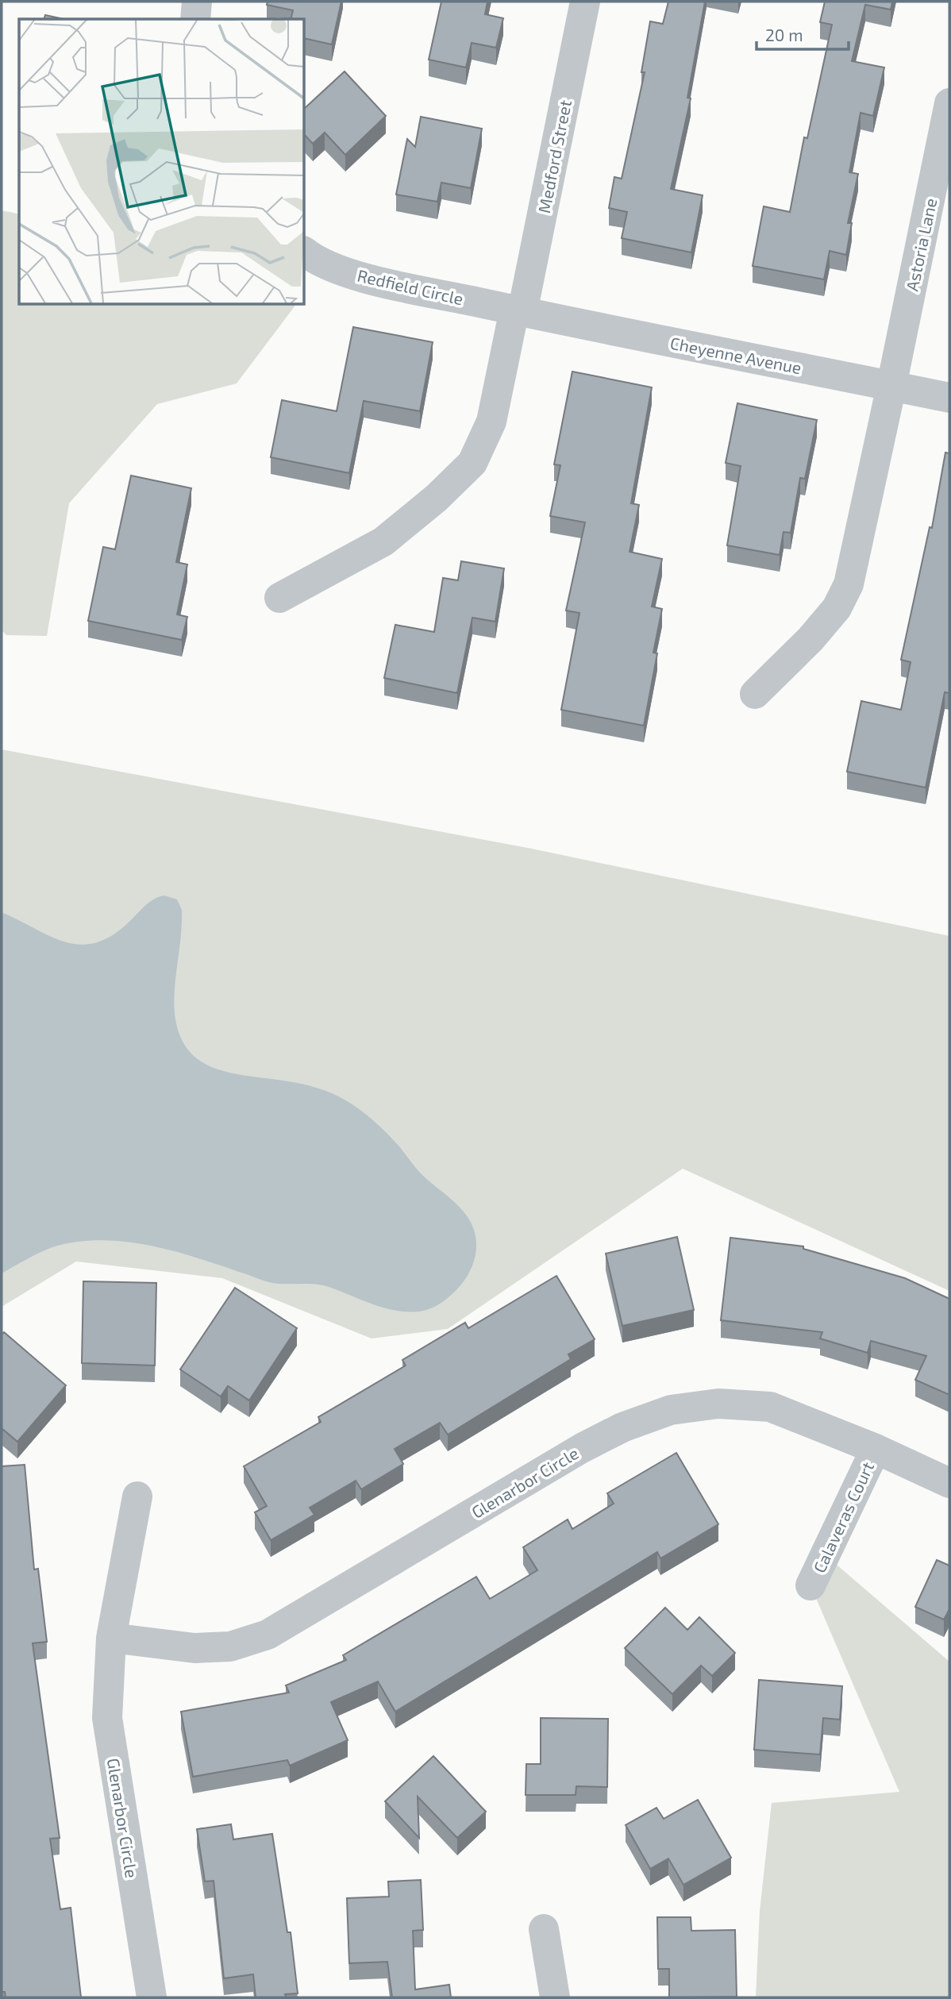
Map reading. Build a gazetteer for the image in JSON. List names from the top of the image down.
{
  "streets": {
    "street": [
      "Medford Street",
      "Astoria Lane",
      "Redfield Circle",
      "Cheyenne Avenue",
      "Glenarbor Circle",
      "Calaveras Court"
    ]
  },
  "crossings": [
    ["Medford Street", "Redfield Circle"],
    ["Medford Street", "Cheyenne Avenue"],
    ["Astoria Lane", "Cheyenne Avenue"],
    ["Redfield Circle", "Cheyenne Avenue"],
    ["Glenarbor Circle", "Calaveras Court"]
  ],
  "scale_bar": "20 m"
}
